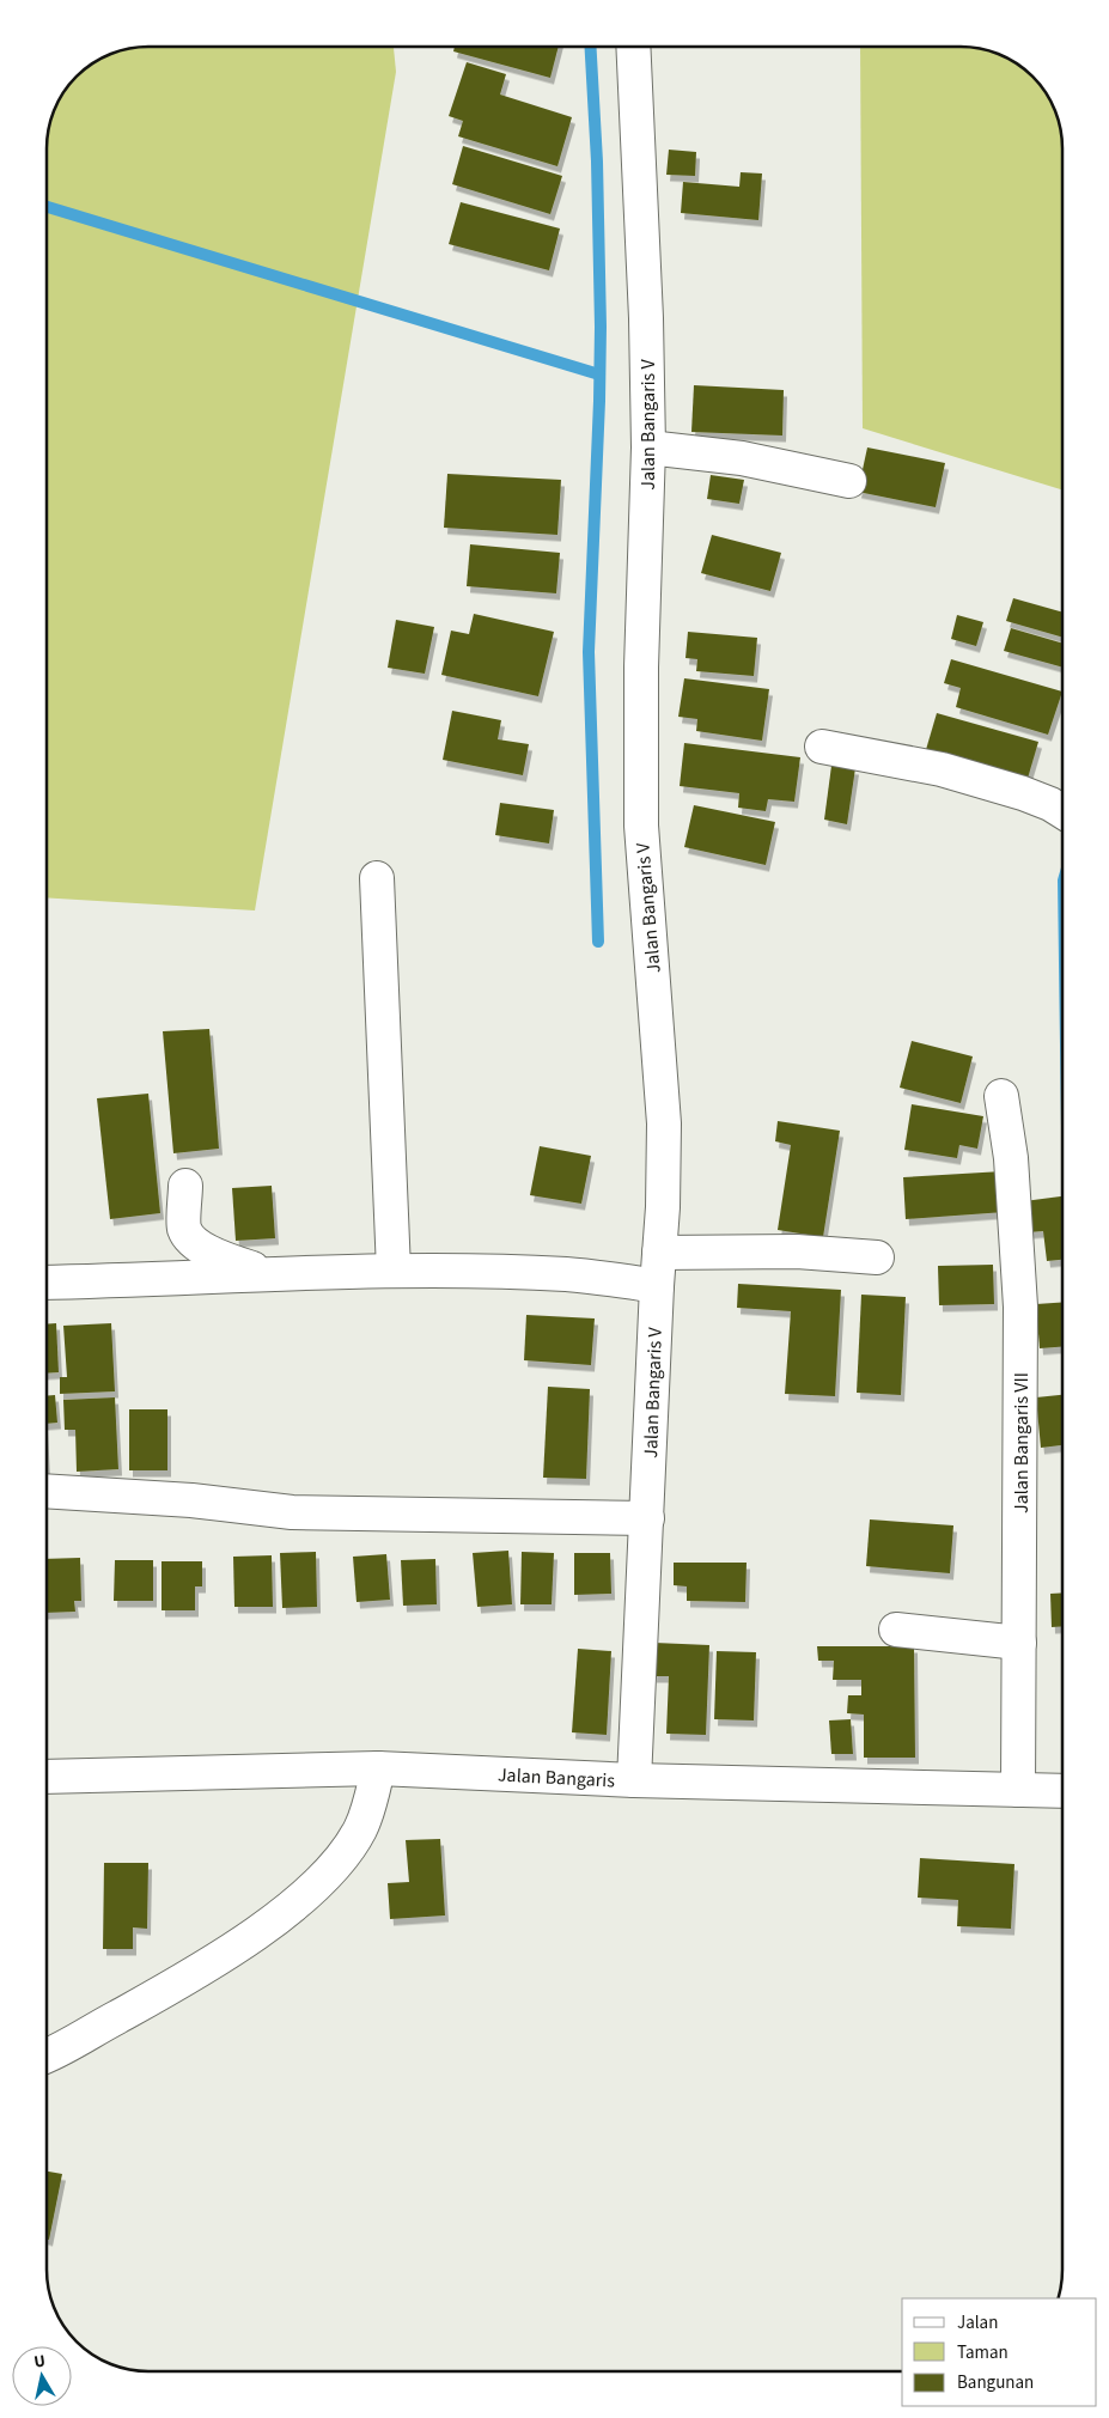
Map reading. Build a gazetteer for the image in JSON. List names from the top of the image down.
{
  "streets": {
    "street": ["Jalan Bangaris V", "Jalan Bangaris VII", "Jalan Bangaris"]
  },
  "crossings": [
    ["Jalan Bangaris V", "Jalan Bangaris"],
    ["Jalan Bangaris VII", "Jalan Bangaris"]
  ],
  "legend": ["Jalan", "Taman", "Bangunan"],
  "north": "top"
}
